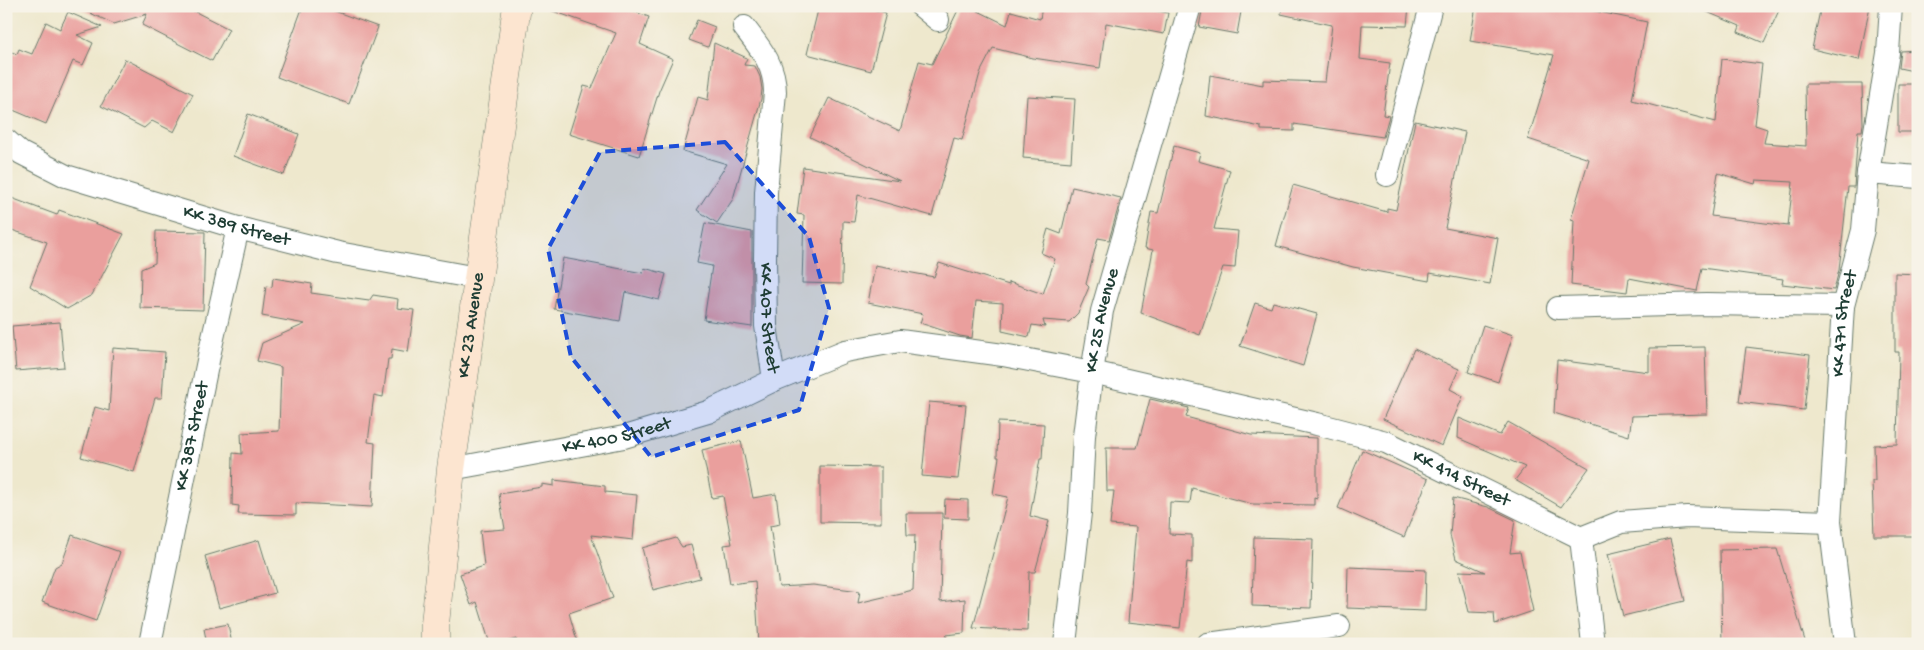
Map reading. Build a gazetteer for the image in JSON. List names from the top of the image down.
{
  "streets": {
    "main road": ["KK 23 Avenue"],
    "street": [
      "KK 389 Street",
      "KK 407 Street",
      "KK 25 Avenue",
      "KK 471 Street",
      "KK 387 Street",
      "KK 400 Street",
      "KK 414 Street"
    ]
  },
  "crossings": [
    ["KK 389 Street", "KK 23 Avenue"],
    ["KK 389 Street", "KK 387 Street"],
    ["KK 407 Street", "KK 25 Avenue"],
    ["KK 407 Street", "KK 400 Street"],
    ["KK 407 Street", "KK 414 Street"],
    ["KK 25 Avenue", "KK 414 Street"],
    ["KK 23 Avenue", "KK 400 Street"]
  ]
}
